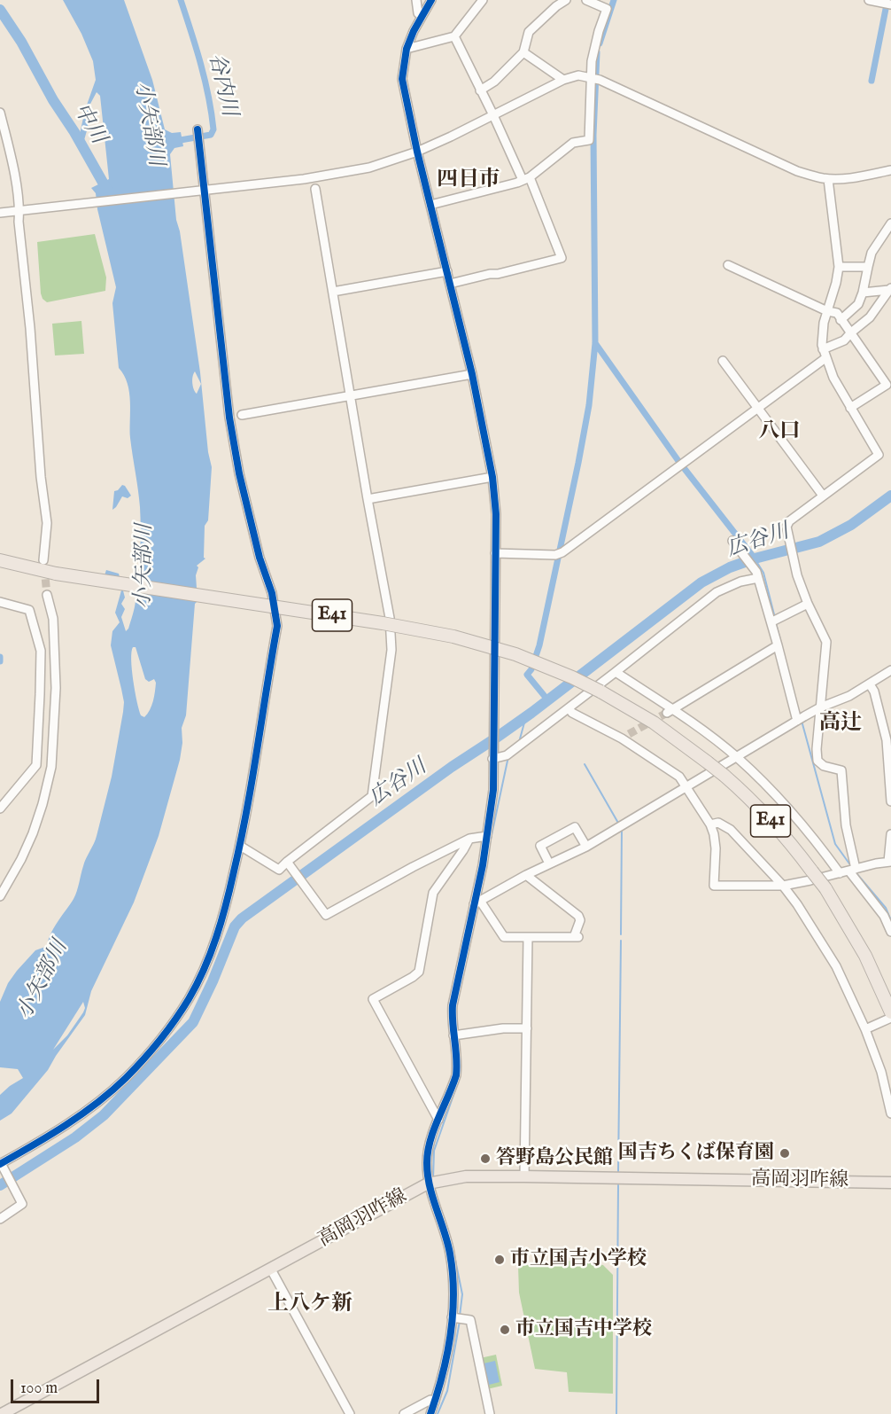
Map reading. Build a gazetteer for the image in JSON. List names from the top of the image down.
{
  "streets": {
    "highway": ["E41"],
    "main road": ["高岡羽咋線"]
  },
  "districts": [
    "四日市",
    "八口",
    "高辻",
    "上八ケ新"
  ],
  "water": [
    "谷内川",
    "中川",
    "小矢部川",
    "広谷川"
  ],
  "places": [
    "国吉ちくば保育園",
    "答野島公民館",
    "市立国吉小学校",
    "市立国吉中学校"
  ],
  "scale_bar": "100 m"
}
